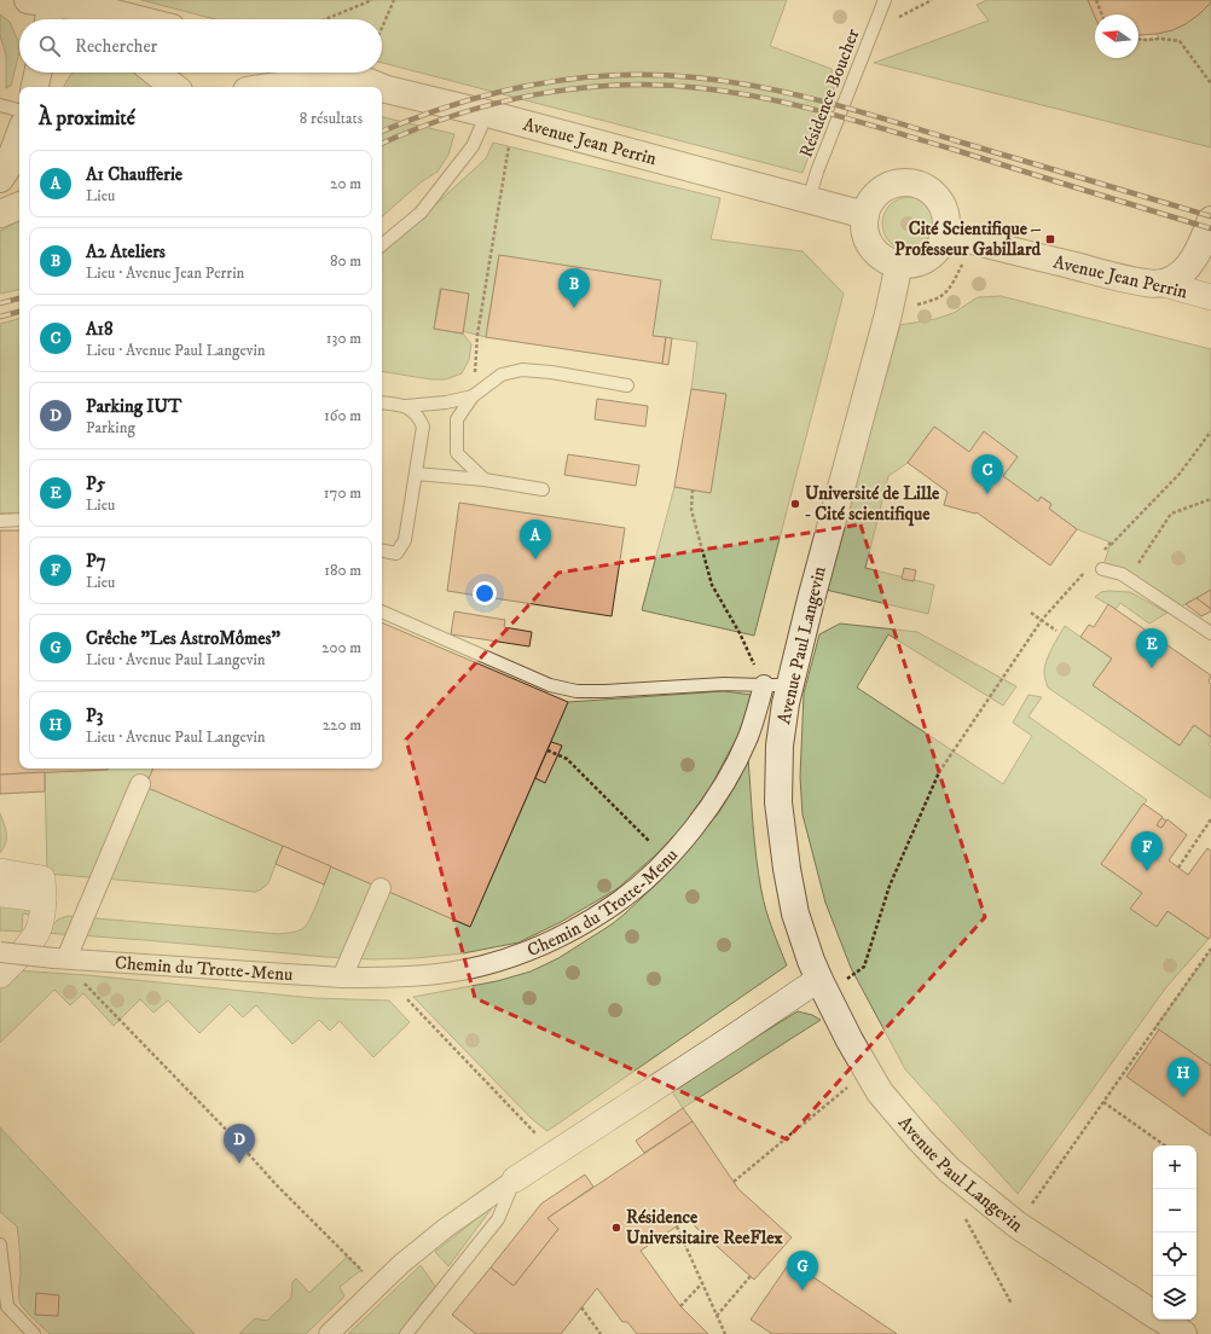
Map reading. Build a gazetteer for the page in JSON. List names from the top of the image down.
{
  "streets": {
    "street": ["Avenue Jean Perrin", "Avenue Paul Langevin", "Chemin du Trotte-Menu"],
    "lane": ["Résidence Boucher"]
  },
  "crossings": [
    ["Résidence Boucher", "Avenue Jean Perrin"],
    ["Avenue Jean Perrin", "Avenue Paul Langevin"]
  ],
  "places": {
    "transit": ["Cité Scientifique – Professeur Gabillard"],
    "other": ["Université de Lille ‐ Cité scientifique", "Résidence Universitaire ReeFlex"]
  },
  "north": "left",
  "page": {
    "search": "Rechercher",
    "heading": ["À proximité", "8 résultats"],
    "list": [
      {
        "mark": "A",
        "name": "A1 Chaufferie",
        "note": "Lieu",
        "value": "20 m"
      },
      {
        "mark": "B",
        "name": "A2 Ateliers",
        "note": "Lieu · Avenue Jean Perrin",
        "value": "80 m"
      },
      {
        "mark": "C",
        "name": "A18",
        "note": "Lieu · Avenue Paul Langevin",
        "value": "130 m"
      },
      {
        "mark": "D",
        "name": "Parking IUT",
        "note": "Parking",
        "value": "160 m"
      },
      {
        "mark": "E",
        "name": "P5",
        "note": "Lieu",
        "value": "170 m"
      },
      {
        "mark": "F",
        "name": "P7",
        "note": "Lieu",
        "value": "180 m"
      },
      {
        "mark": "G",
        "name": "Crêche \"Les AstroMômes\"",
        "note": "Lieu · Avenue Paul Langevin",
        "value": "200 m"
      },
      {
        "mark": "H",
        "name": "P3",
        "note": "Lieu · Avenue Paul Langevin",
        "value": "220 m"
      }
    ],
    "pins": [
      "B",
      "C",
      "A",
      "E",
      "F",
      "H",
      "D",
      "G"
    ],
    "map_buttons": ["+", "−"]
  }
}
